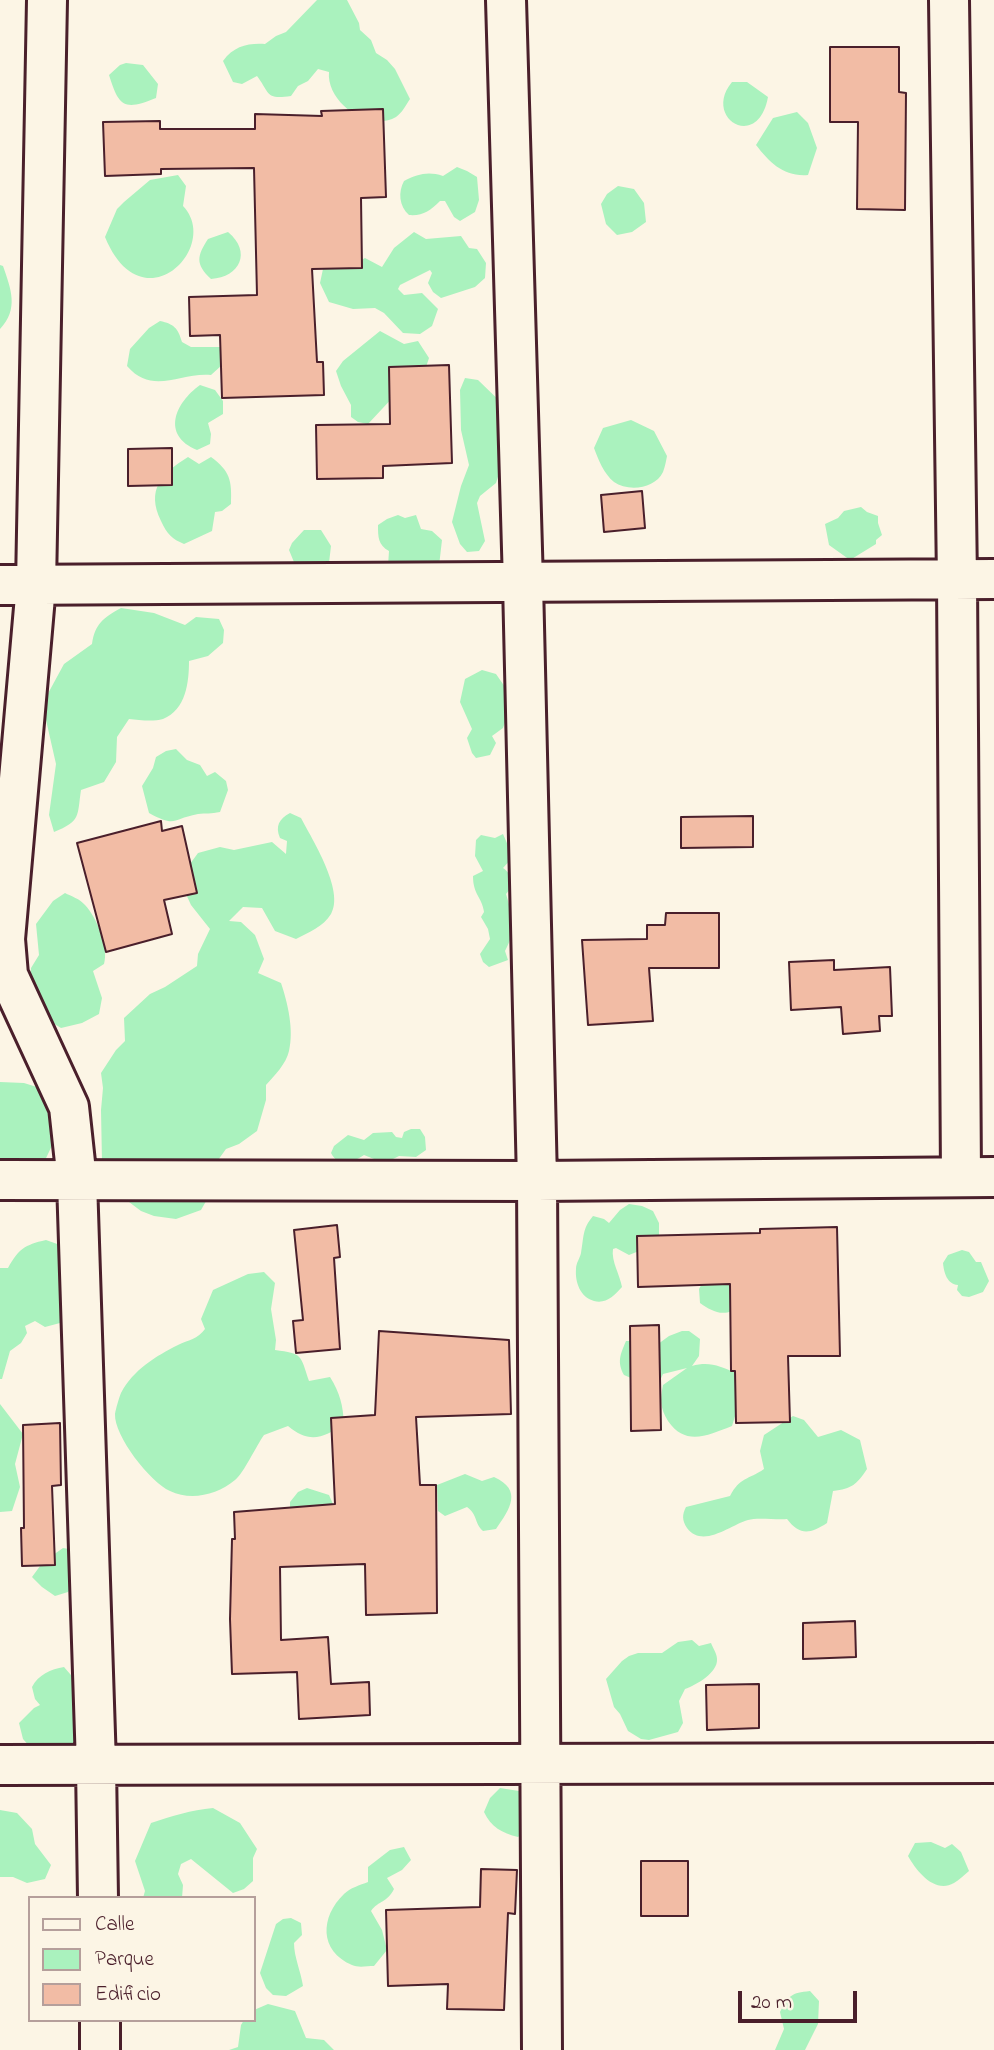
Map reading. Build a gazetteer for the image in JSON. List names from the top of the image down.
{
  "legend": ["Calle", "Parque", "Edificio"],
  "scale_bar": "20 m"
}
